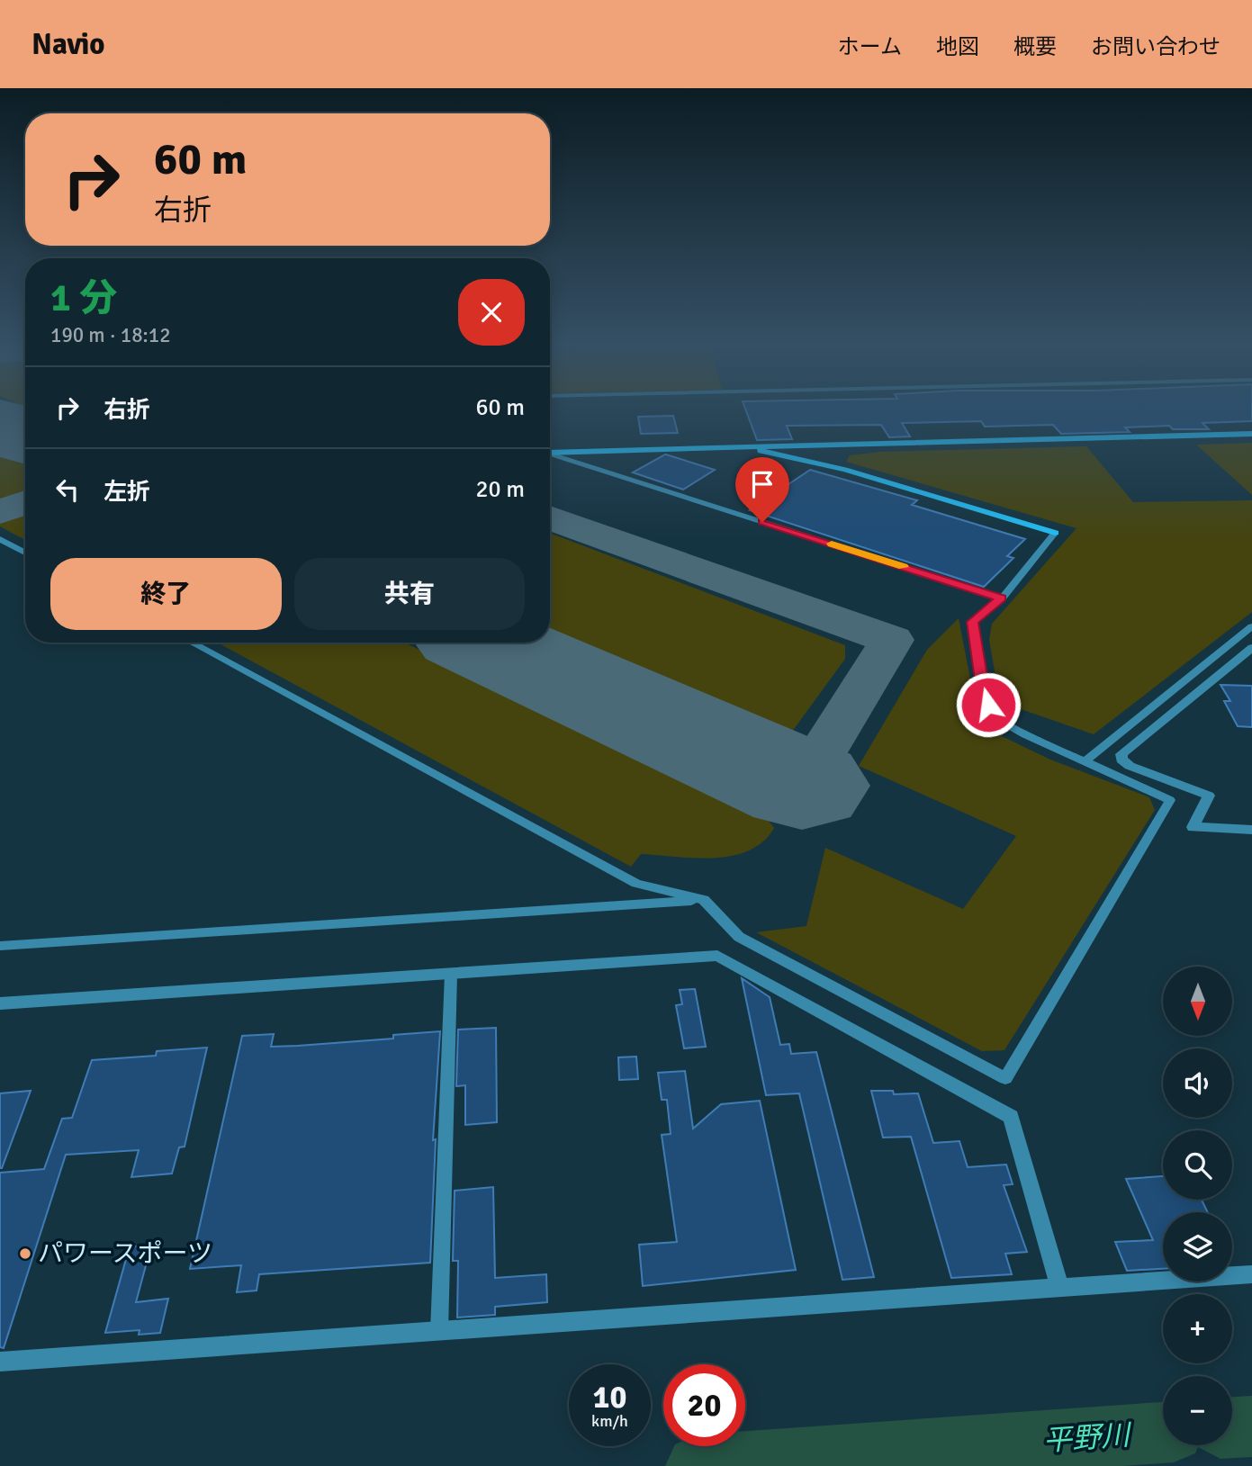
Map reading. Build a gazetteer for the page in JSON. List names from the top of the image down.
{
  "water": ["平野川"],
  "places": ["パワースポーツ"],
  "north": "bottom",
  "page": {
    "header": "Navio",
    "nav": [
      "ホーム",
      "地図",
      "概要",
      "お問い合わせ"
    ],
    "turn": ["60 m", "右折"],
    "heading": ["1 分", "190 m · 18:12"],
    "list": [
      {
        "name": "右折",
        "value": "60 m"
      },
      {
        "name": "左折",
        "value": "20 m"
      }
    ],
    "buttons": ["終了", "共有"],
    "map_buttons": ["+", "−"],
    "speed": "10 km/h",
    "limit": "20"
  }
}
